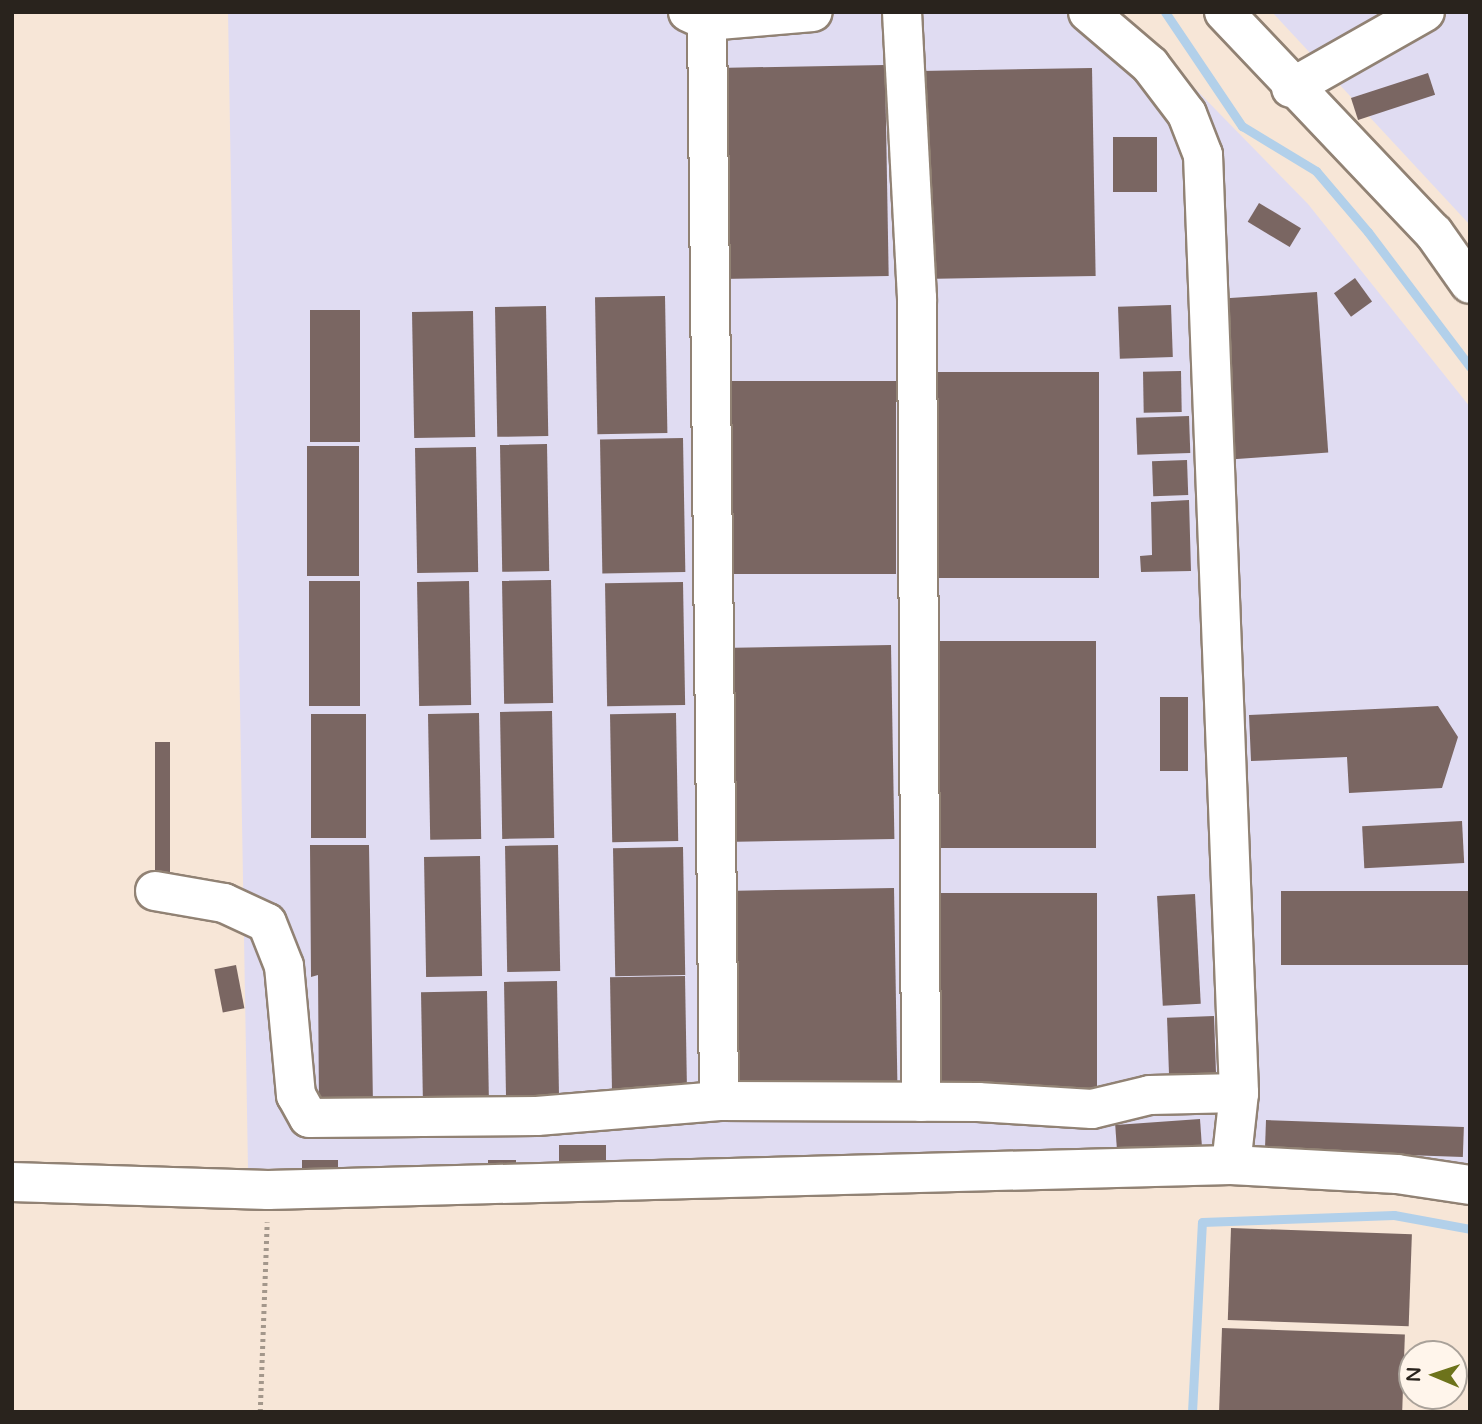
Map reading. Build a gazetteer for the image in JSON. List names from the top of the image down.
{
  "north": "left"
}
